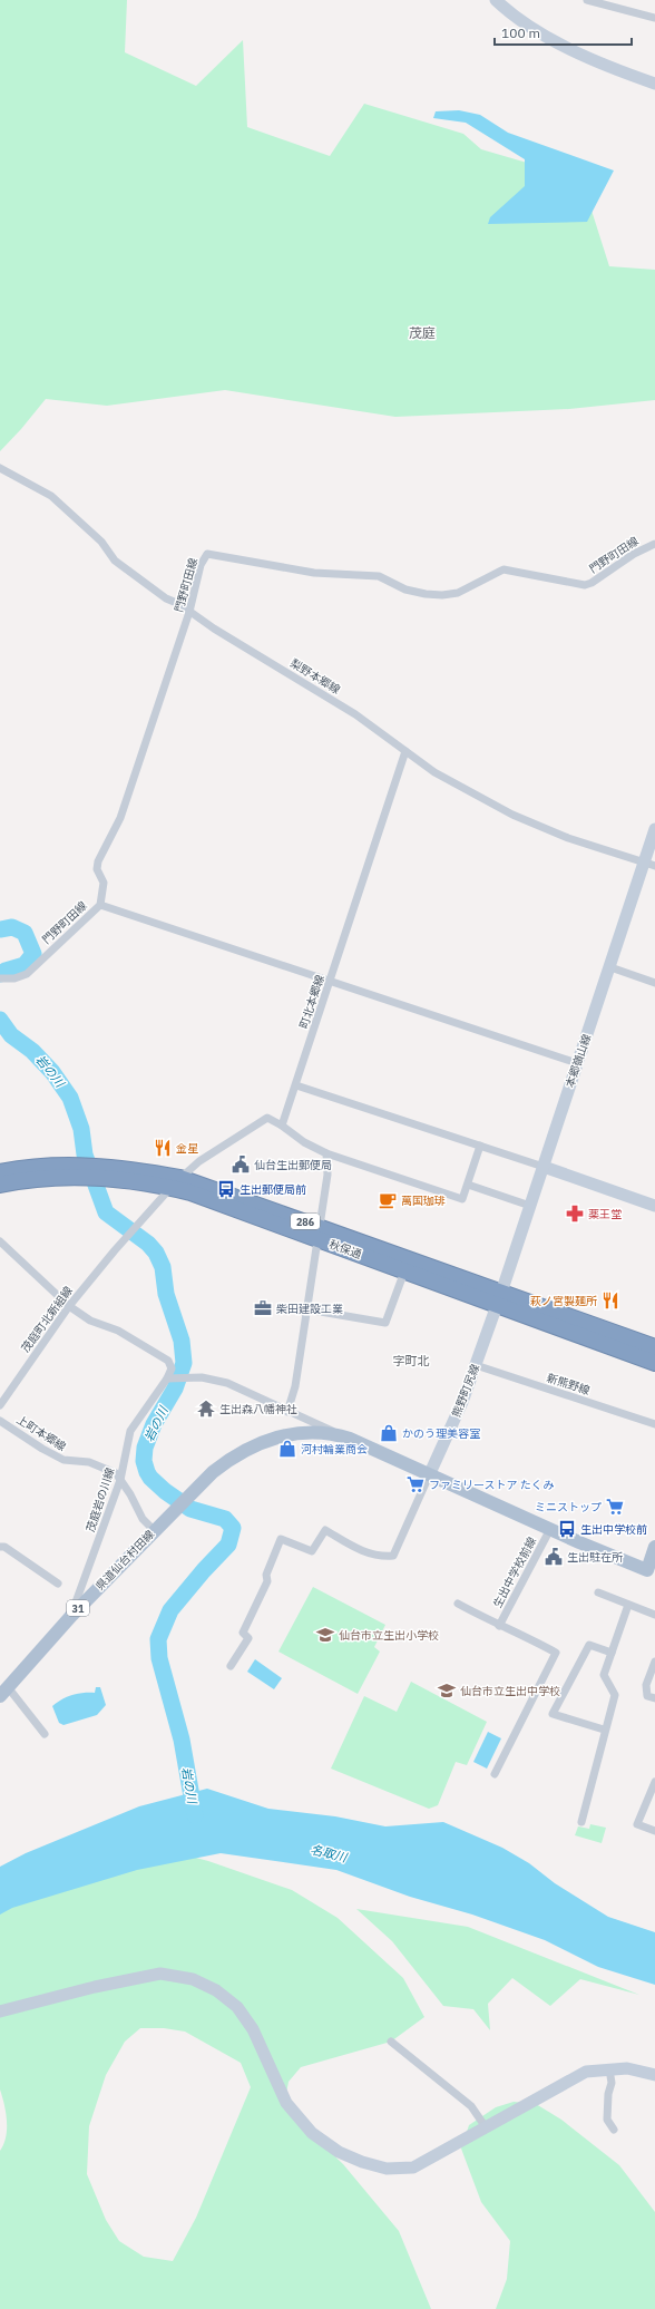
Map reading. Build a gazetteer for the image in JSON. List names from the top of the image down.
{
  "streets": {
    "highway": ["286", "秋保通"],
    "main road": ["県道仙台村田線", "31"],
    "street": [
      "門野町田線",
      "梨野本郷線",
      "町北本郷線",
      "本郷嶺山線",
      "茂庭町北新組線",
      "新熊野線",
      "熊野町尻線",
      "上町本郷線",
      "茂庭岩の川線",
      "生出中学校前線"
    ]
  },
  "crossings": [
    ["門野町田線", "梨野本郷線"],
    ["梨野本郷線", "町北本郷線"],
    ["梨野本郷線", "本郷嶺山線"],
    ["町北本郷線", "茂庭町北新組線"],
    ["本郷嶺山線", "秋保通"],
    ["本郷嶺山線", "熊野町尻線"],
    ["秋保通", "茂庭町北新組線"],
    ["秋保通", "熊野町尻線"],
    ["新熊野線", "熊野町尻線"],
    ["熊野町尻線", "31"],
    ["上町本郷線", "茂庭岩の川線"],
    ["茂庭岩の川線", "県道仙台村田線"],
    ["県道仙台村田線", "31"],
    ["生出中学校前線", "31"]
  ],
  "districts": ["茂庭", "字町北"],
  "water": ["岩の川", "名取川"],
  "places": {
    "restaurant": ["金星", "萩ノ宮製麺所"],
    "public building": ["仙台生出郵便局", "生出駐在所"],
    "bus stop": ["生出郵便局前", "生出中学校前"],
    "cafe": ["萬国珈琲"],
    "pharmacy": ["薬王堂"],
    "office": ["柴田建設工業"],
    "temple": ["生出森八幡神社"],
    "shop": ["かのう理美容室", "河村輪業商会"],
    "supermarket": ["ファミリーストア たくみ", "ミニストップ"],
    "school or university": ["仙台市立生出小学校", "仙台市立生出中学校"]
  },
  "scale_bar": "100 m"
}
